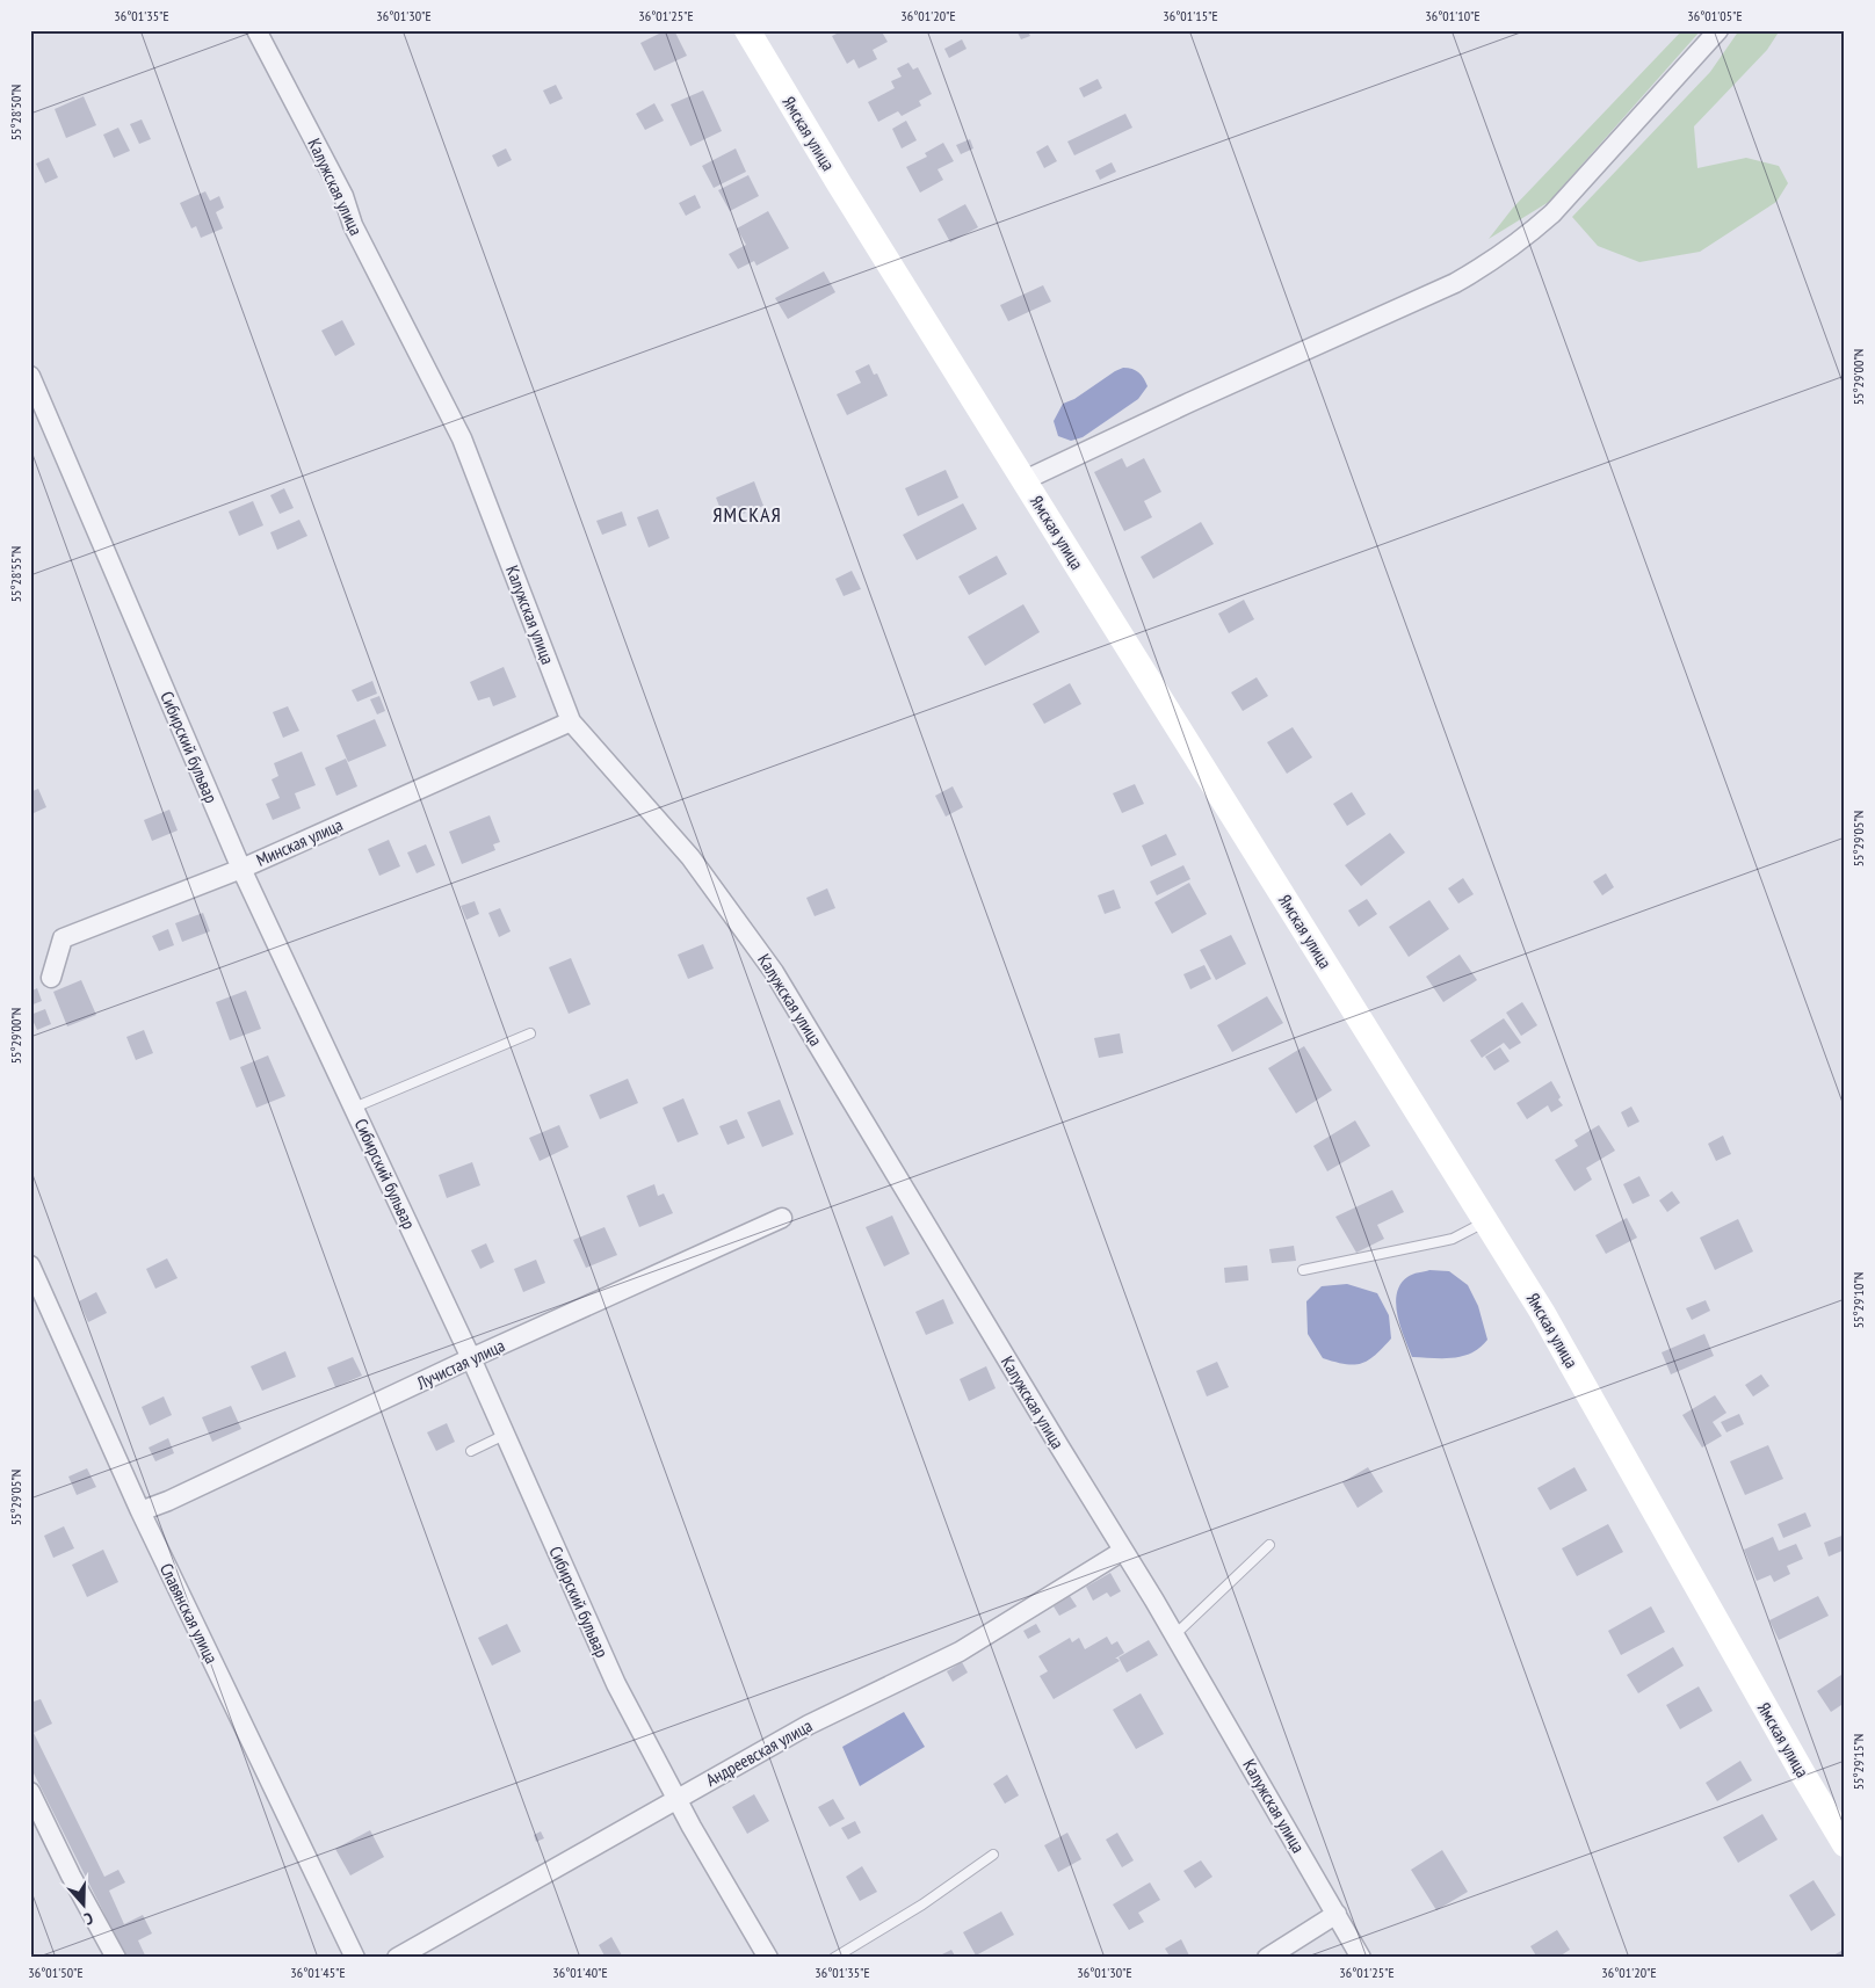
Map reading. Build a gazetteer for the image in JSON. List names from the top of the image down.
{
  "streets": {
    "main road": ["Ямская улица"],
    "street": [
      "Калужская улица",
      "Сибирский бульвар",
      "Минская улица",
      "Лучистая улица",
      "Славянская улица",
      "Андреевская улица"
    ]
  },
  "crossings": [
    ["Калужская улица", "Минская улица"],
    ["Калужская улица", "Андреевская улица"],
    ["Сибирский бульвар", "Минская улица"],
    ["Сибирский бульвар", "Лучистая улица"],
    ["Сибирский бульвар", "Андреевская улица"],
    ["Лучистая улица", "Славянская улица"]
  ],
  "districts": ["ЯМСКАЯ"],
  "north": "bottom",
  "coordinates": [
    "36°01'35\"E",
    "36°01'30\"E",
    "36°01'25\"E",
    "36°01'20\"E",
    "36°01'15\"E",
    "36°01'10\"E",
    "36°01'05\"E",
    "55°28'50\"N",
    "55°29'00\"N",
    "55°28'55\"N",
    "55°29'05\"N",
    "55°29'10\"N",
    "55°29'15\"N",
    "36°01'50\"E",
    "36°01'45\"E",
    "36°01'40\"E"
  ]
}
